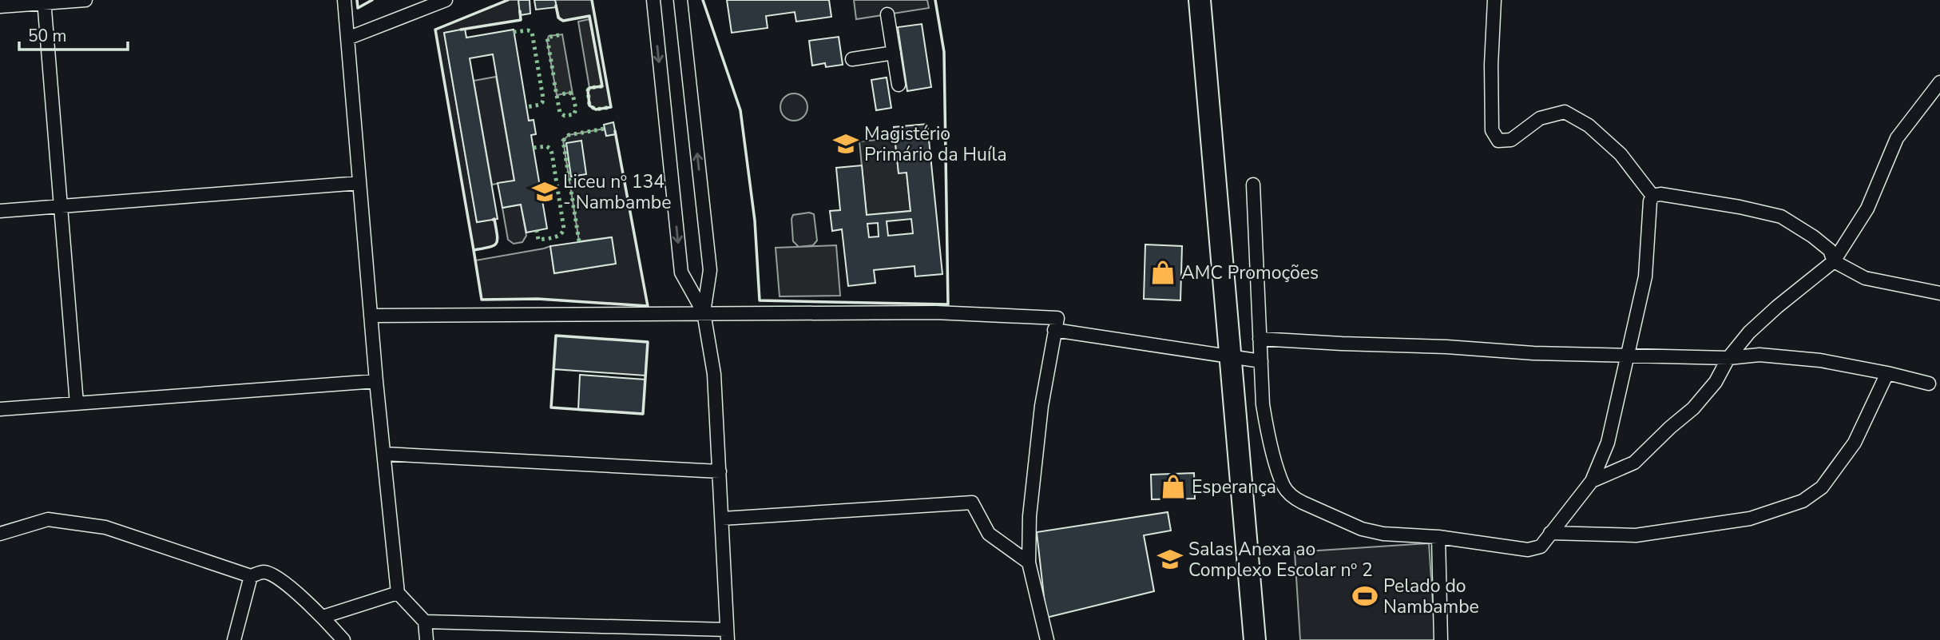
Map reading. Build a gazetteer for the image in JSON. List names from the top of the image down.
{
  "places": {
    "school or university": ["Magistério Primário da Huíla", "Liceu nº 134 - Nambambe", "Salas Anexa ao Complexo Escolar nº 2"],
    "shop": ["AMC Promoções", "Esperança"],
    "sports": ["Pelado do Nambambe"]
  },
  "scale_bar": "50 m"
}
